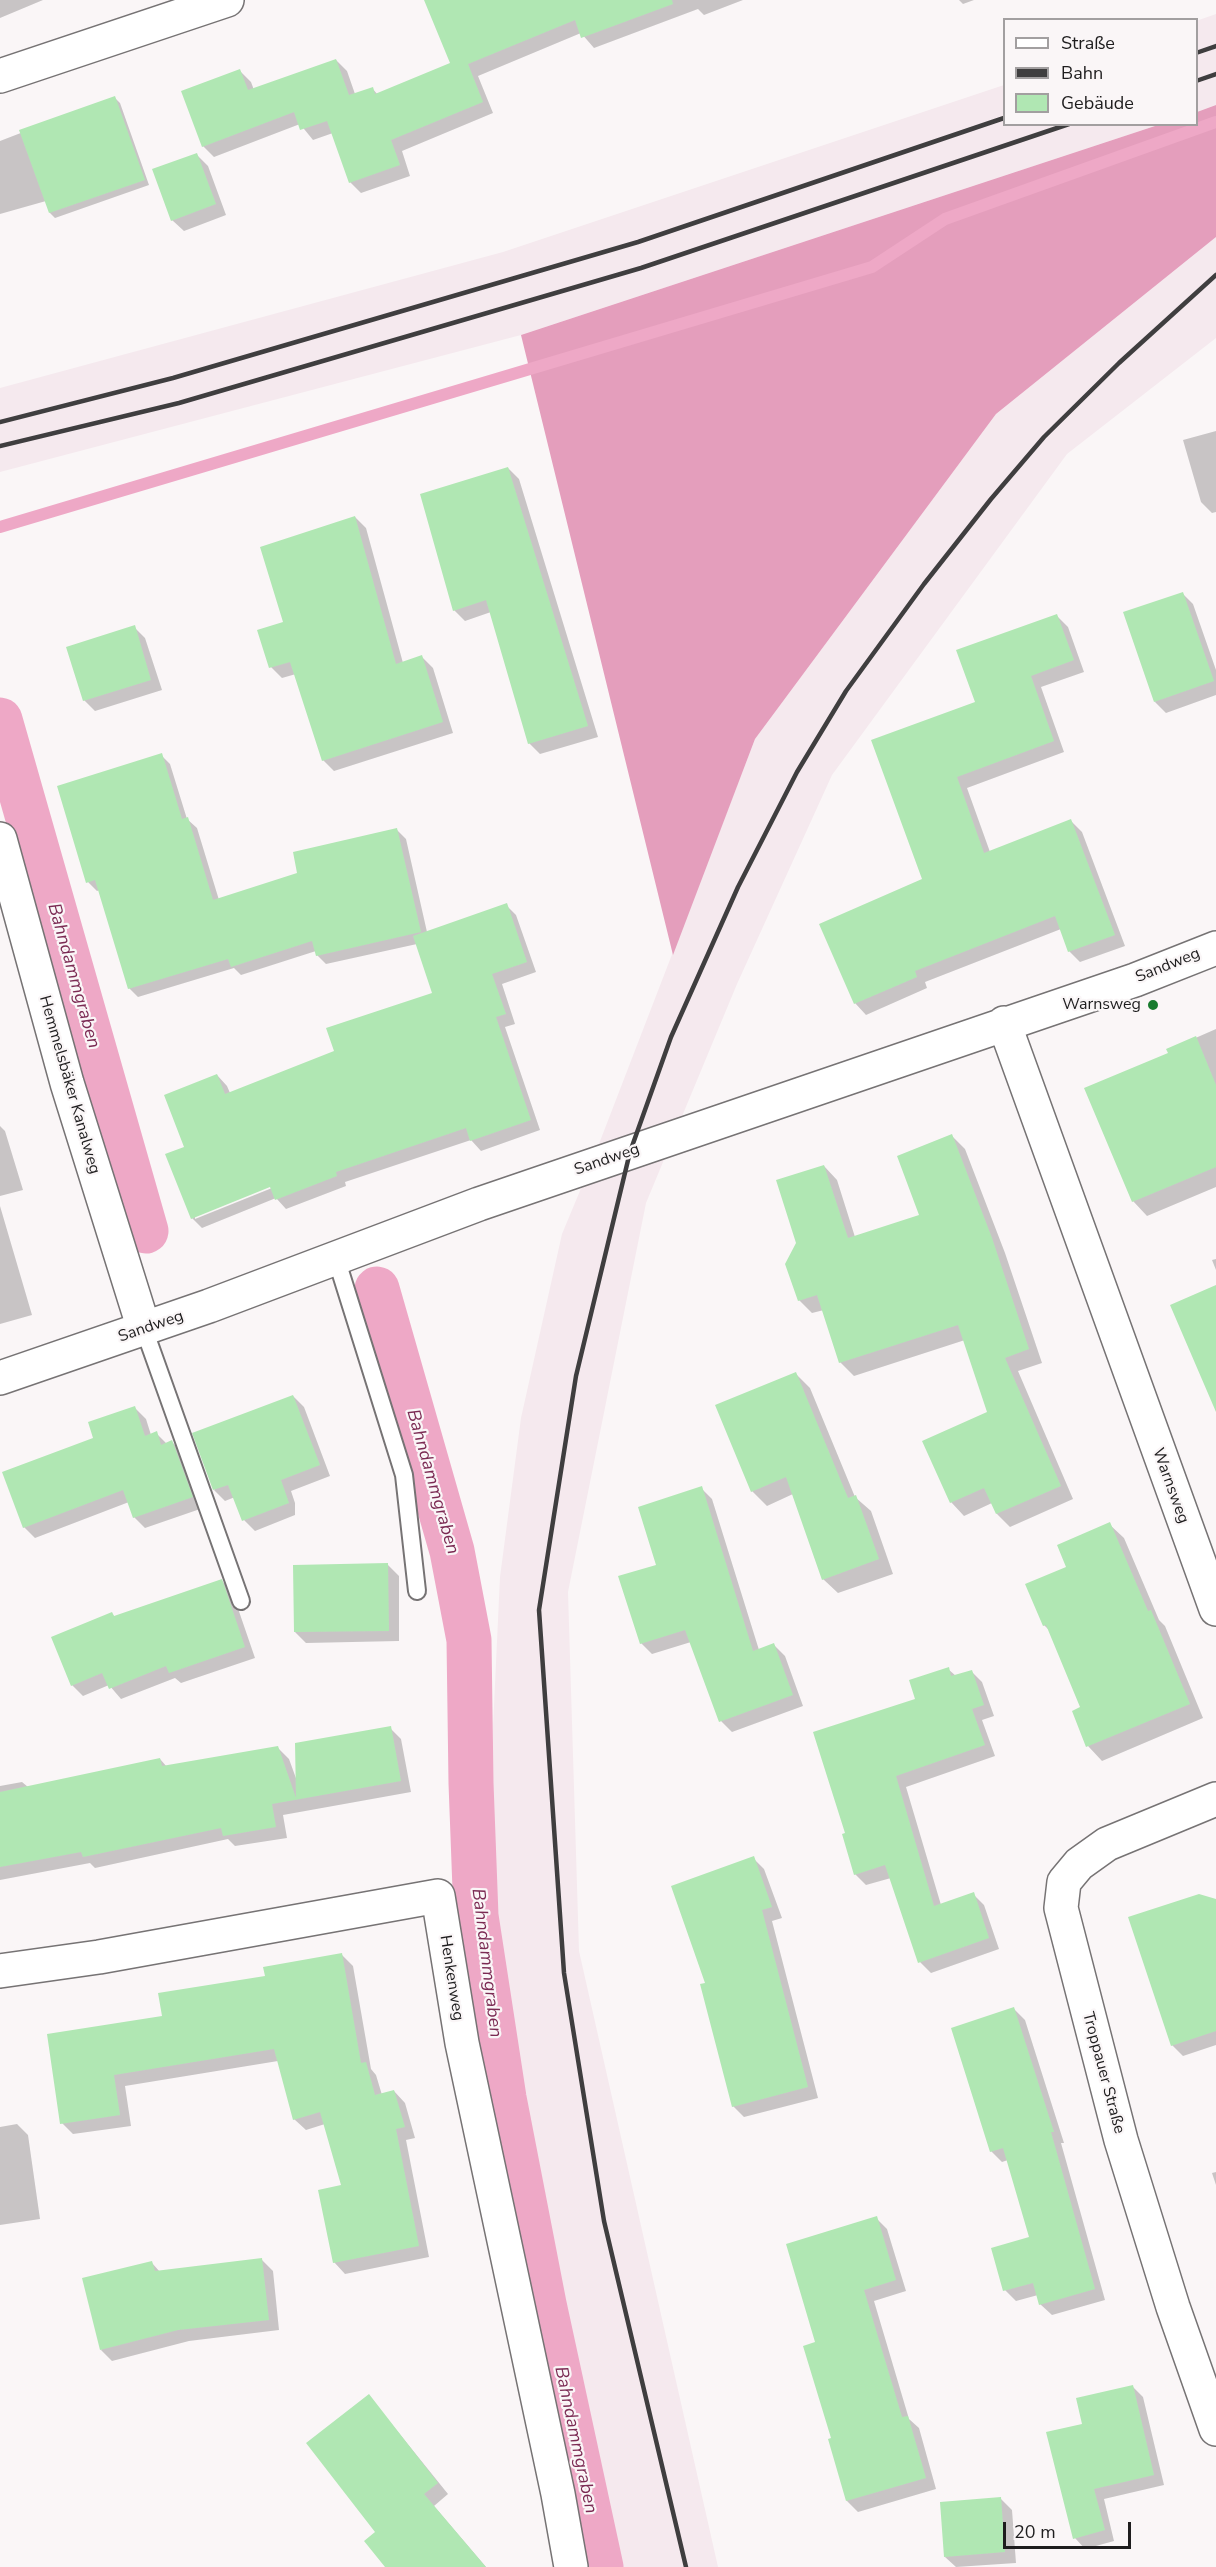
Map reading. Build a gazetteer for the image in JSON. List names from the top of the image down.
{
  "streets": {
    "street": [
      "Sandweg",
      "Hemmelsbäker Kanalweg",
      "Warnsweg",
      "Henkenweg",
      "Troppauer Straße"
    ]
  },
  "crossings": [
    ["Sandweg", "Hemmelsbäker Kanalweg"],
    ["Sandweg", "Warnsweg"]
  ],
  "water": ["Bahndammgraben"],
  "places": ["Warnsweg"],
  "legend": ["Straße", "Bahn", "Gebäude"],
  "scale_bar": "20 m"
}
